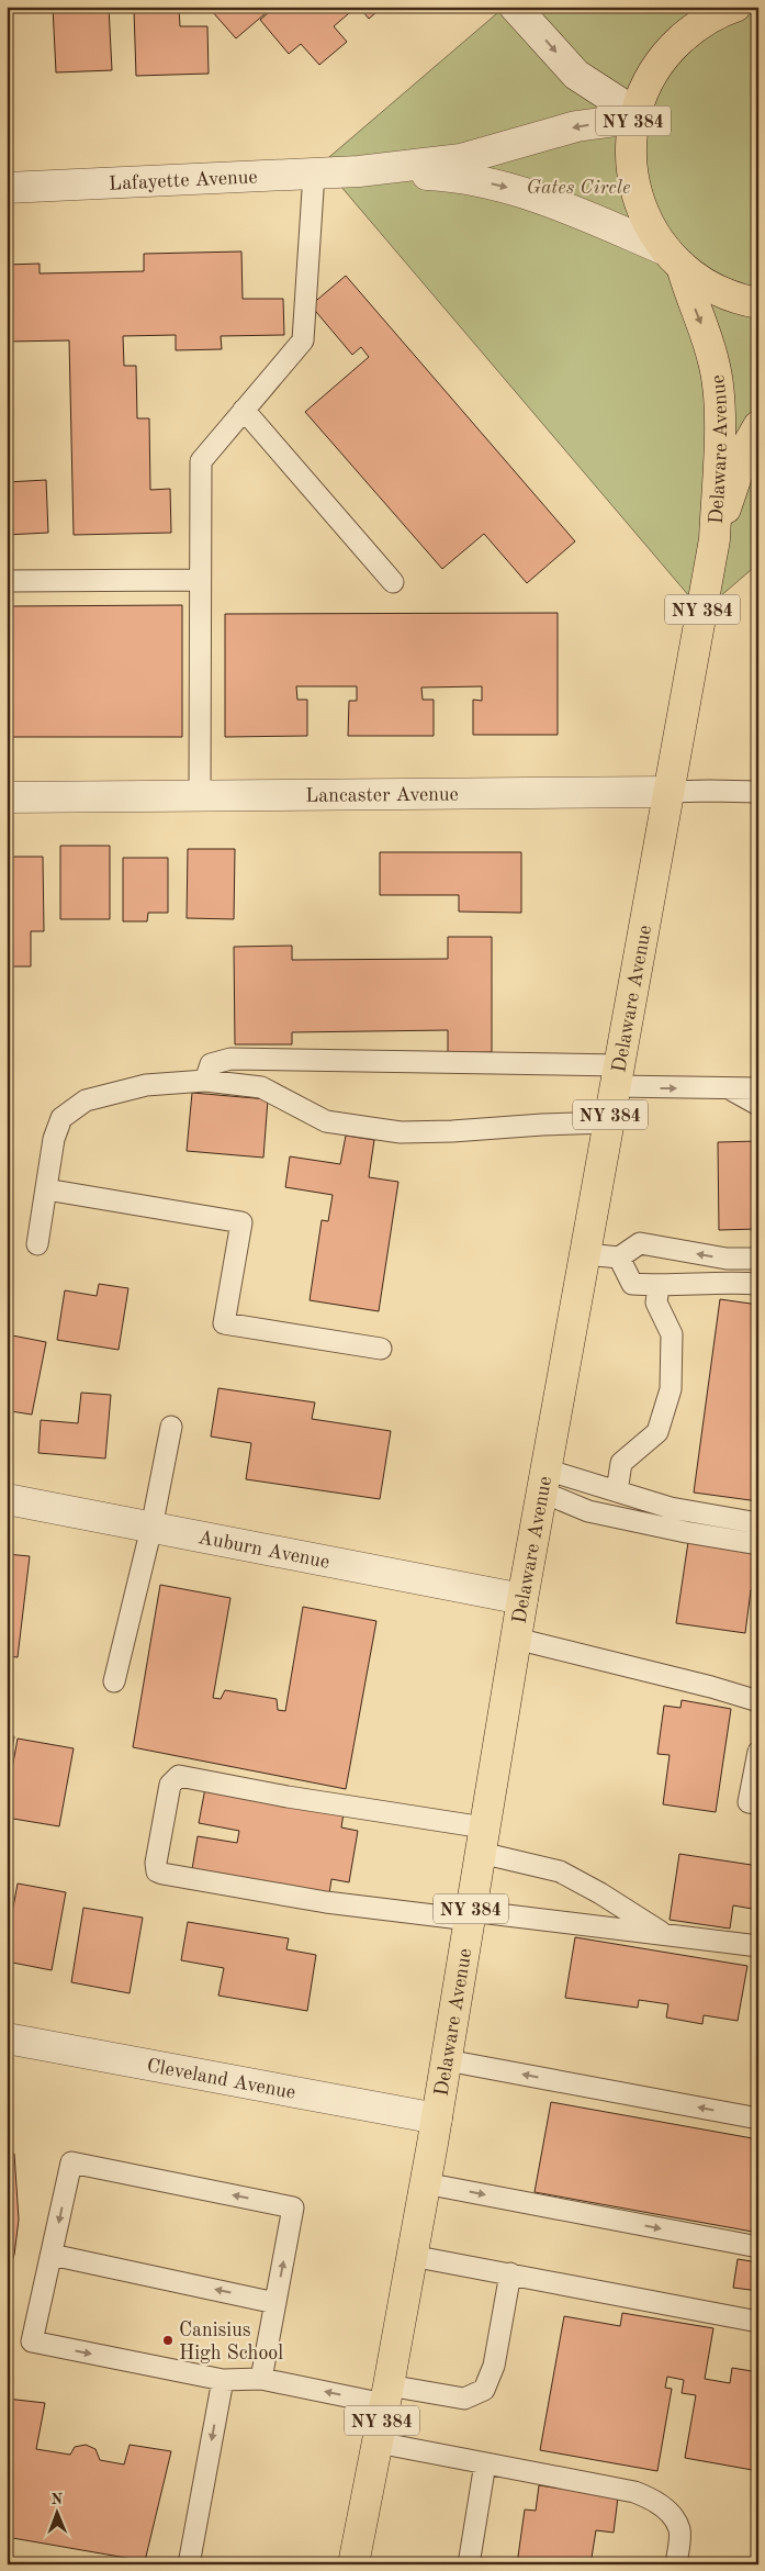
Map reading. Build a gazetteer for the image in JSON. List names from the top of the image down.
{
  "streets": {
    "main road": ["NY 384", "Delaware Avenue"],
    "street": [
      "Lafayette Avenue",
      "Lancaster Avenue",
      "Auburn Avenue",
      "Cleveland Avenue"
    ]
  },
  "crossings": [
    ["NY 384", "Lafayette Avenue"],
    ["NY 384", "Delaware Avenue"],
    ["Lafayette Avenue", "Delaware Avenue"],
    ["Delaware Avenue", "Lancaster Avenue"],
    ["Delaware Avenue", "Auburn Avenue"],
    ["Delaware Avenue", "Cleveland Avenue"]
  ],
  "parks": ["Gates Circle"],
  "places": ["Canisius High School"],
  "north": "top"
}
